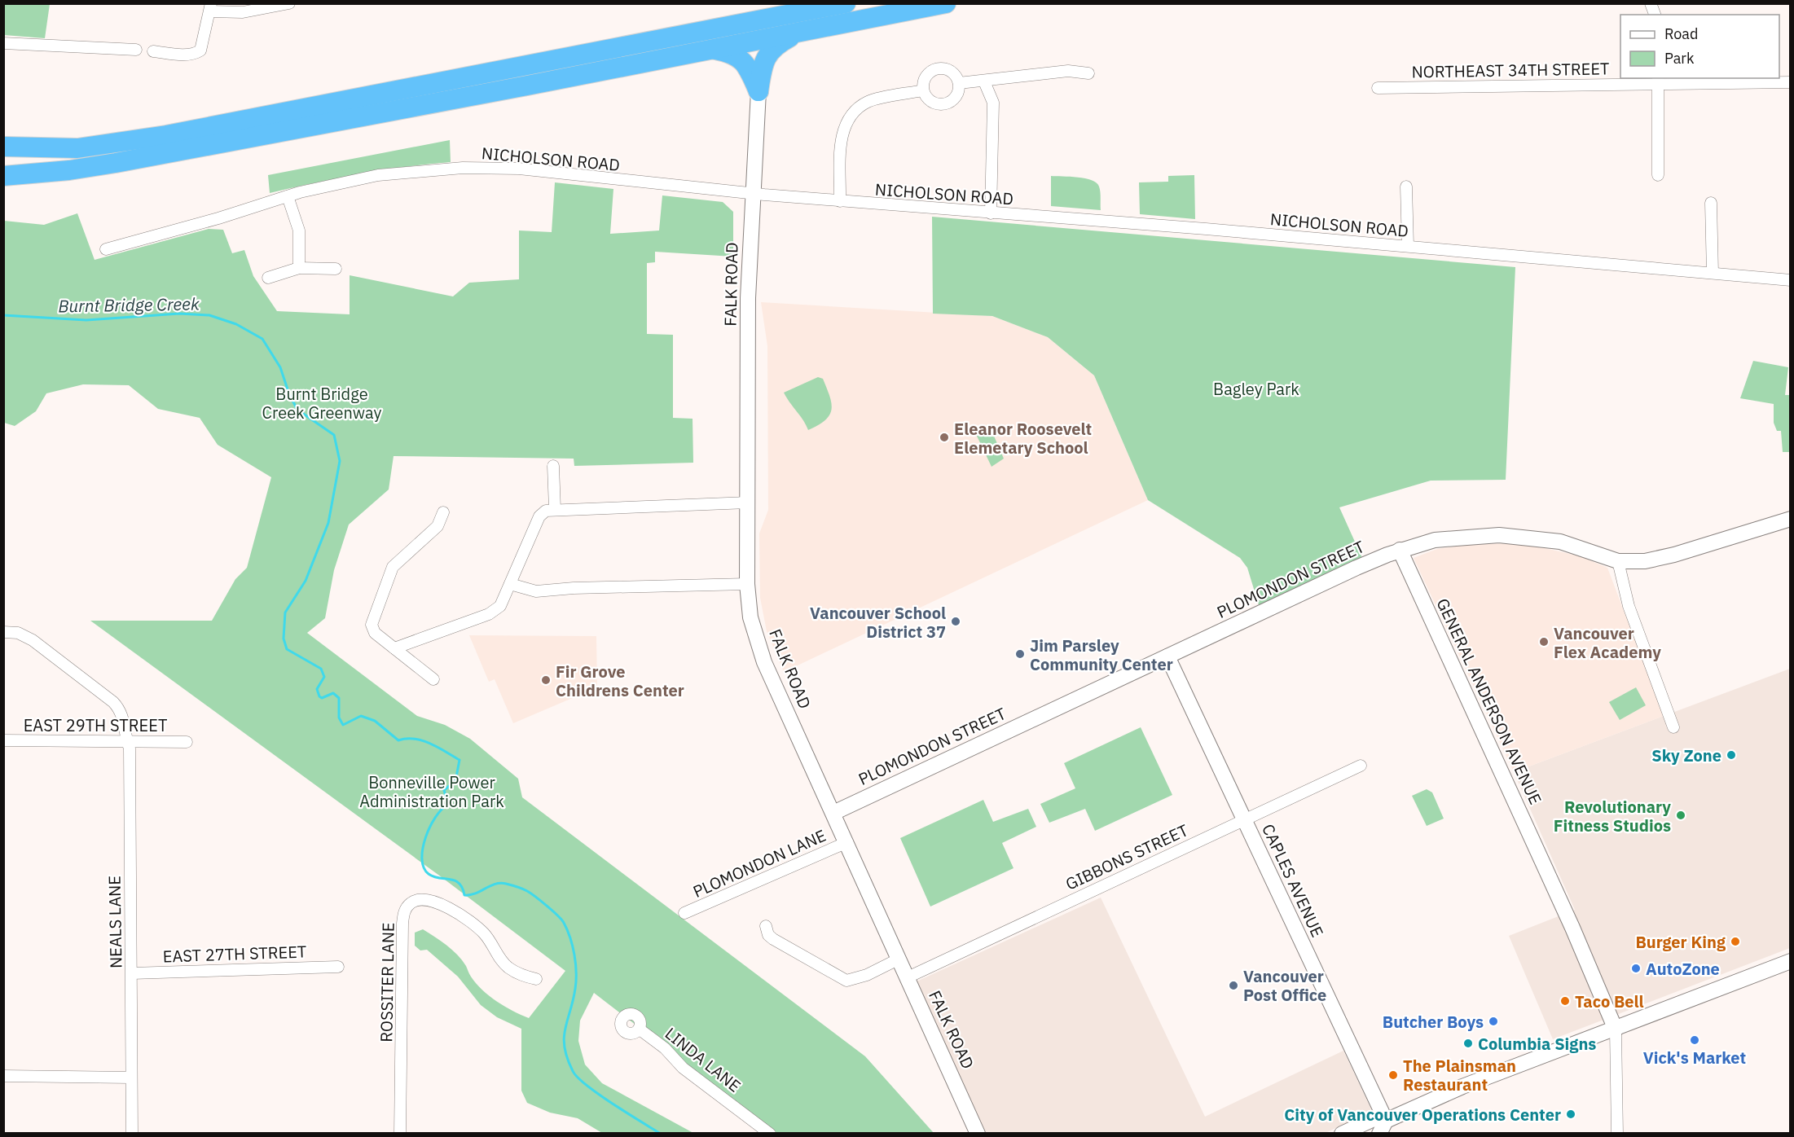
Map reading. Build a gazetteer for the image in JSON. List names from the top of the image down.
{
  "streets": {
    "street": [
      "NORTHEAST 34TH STREET",
      "NICHOLSON ROAD",
      "FALK ROAD",
      "PLOMONDON STREET",
      "GENERAL ANDERSON AVENUE",
      "EAST 29TH STREET",
      "GIBBONS STREET",
      "PLOMONDON LANE",
      "CAPLES AVENUE",
      "NEALS LANE",
      "EAST 27TH STREET",
      "ROSSITER LANE",
      "LINDA LANE"
    ]
  },
  "crossings": [
    ["NICHOLSON ROAD", "FALK ROAD"],
    ["FALK ROAD", "PLOMONDON STREET"],
    ["FALK ROAD", "GIBBONS STREET"],
    ["FALK ROAD", "PLOMONDON LANE"],
    ["PLOMONDON STREET", "GENERAL ANDERSON AVENUE"],
    ["PLOMONDON STREET", "CAPLES AVENUE"],
    ["EAST 29TH STREET", "NEALS LANE"],
    ["GIBBONS STREET", "CAPLES AVENUE"],
    ["NEALS LANE", "EAST 27TH STREET"]
  ],
  "water": ["Burnt Bridge Creek"],
  "parks": ["Bagley Park", "Burnt Bridge Creek Greenway", "Bonneville Power Administration Park"],
  "places": [
    "Eleanor Roosevelt Elemetary School",
    "Vancouver School District 37",
    "Vancouver Flex Academy",
    "Jim Parsley Community Center",
    "Fir Grove Childrens Center",
    "Sky Zone",
    "Revolutionary Fitness Studios",
    "Burger King",
    "AutoZone",
    "Vancouver Post Office",
    "Taco Bell",
    "Butcher Boys",
    "Vick's Market",
    "Columbia Signs",
    "The Plainsman Restaurant",
    "City of Vancouver Operations Center"
  ],
  "legend": ["Road", "Park"]
}
